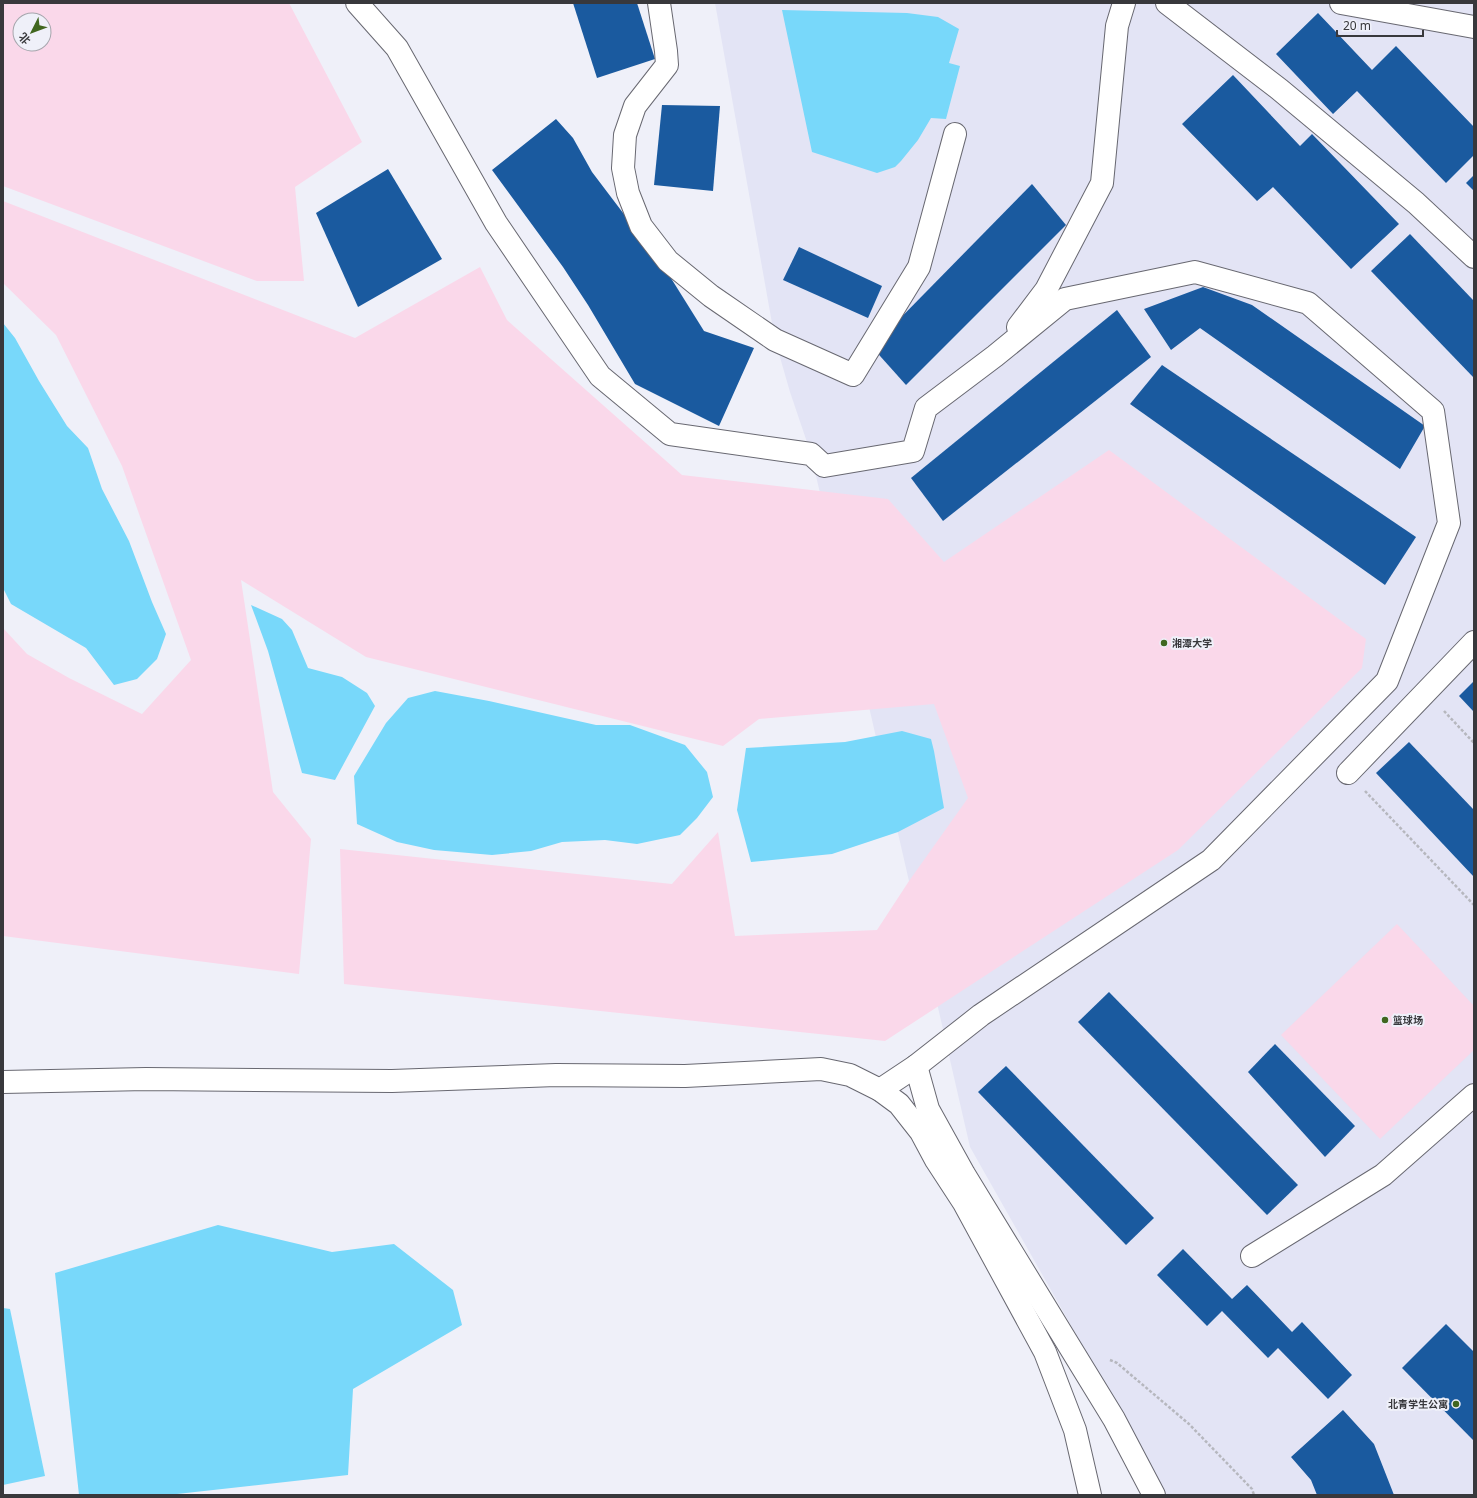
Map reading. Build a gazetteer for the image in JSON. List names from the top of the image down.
{
  "places": ["湘潭大学", "篮球场", "北青学生公寓"],
  "scale_bar": "20 m",
  "north": "bottom left"
}
